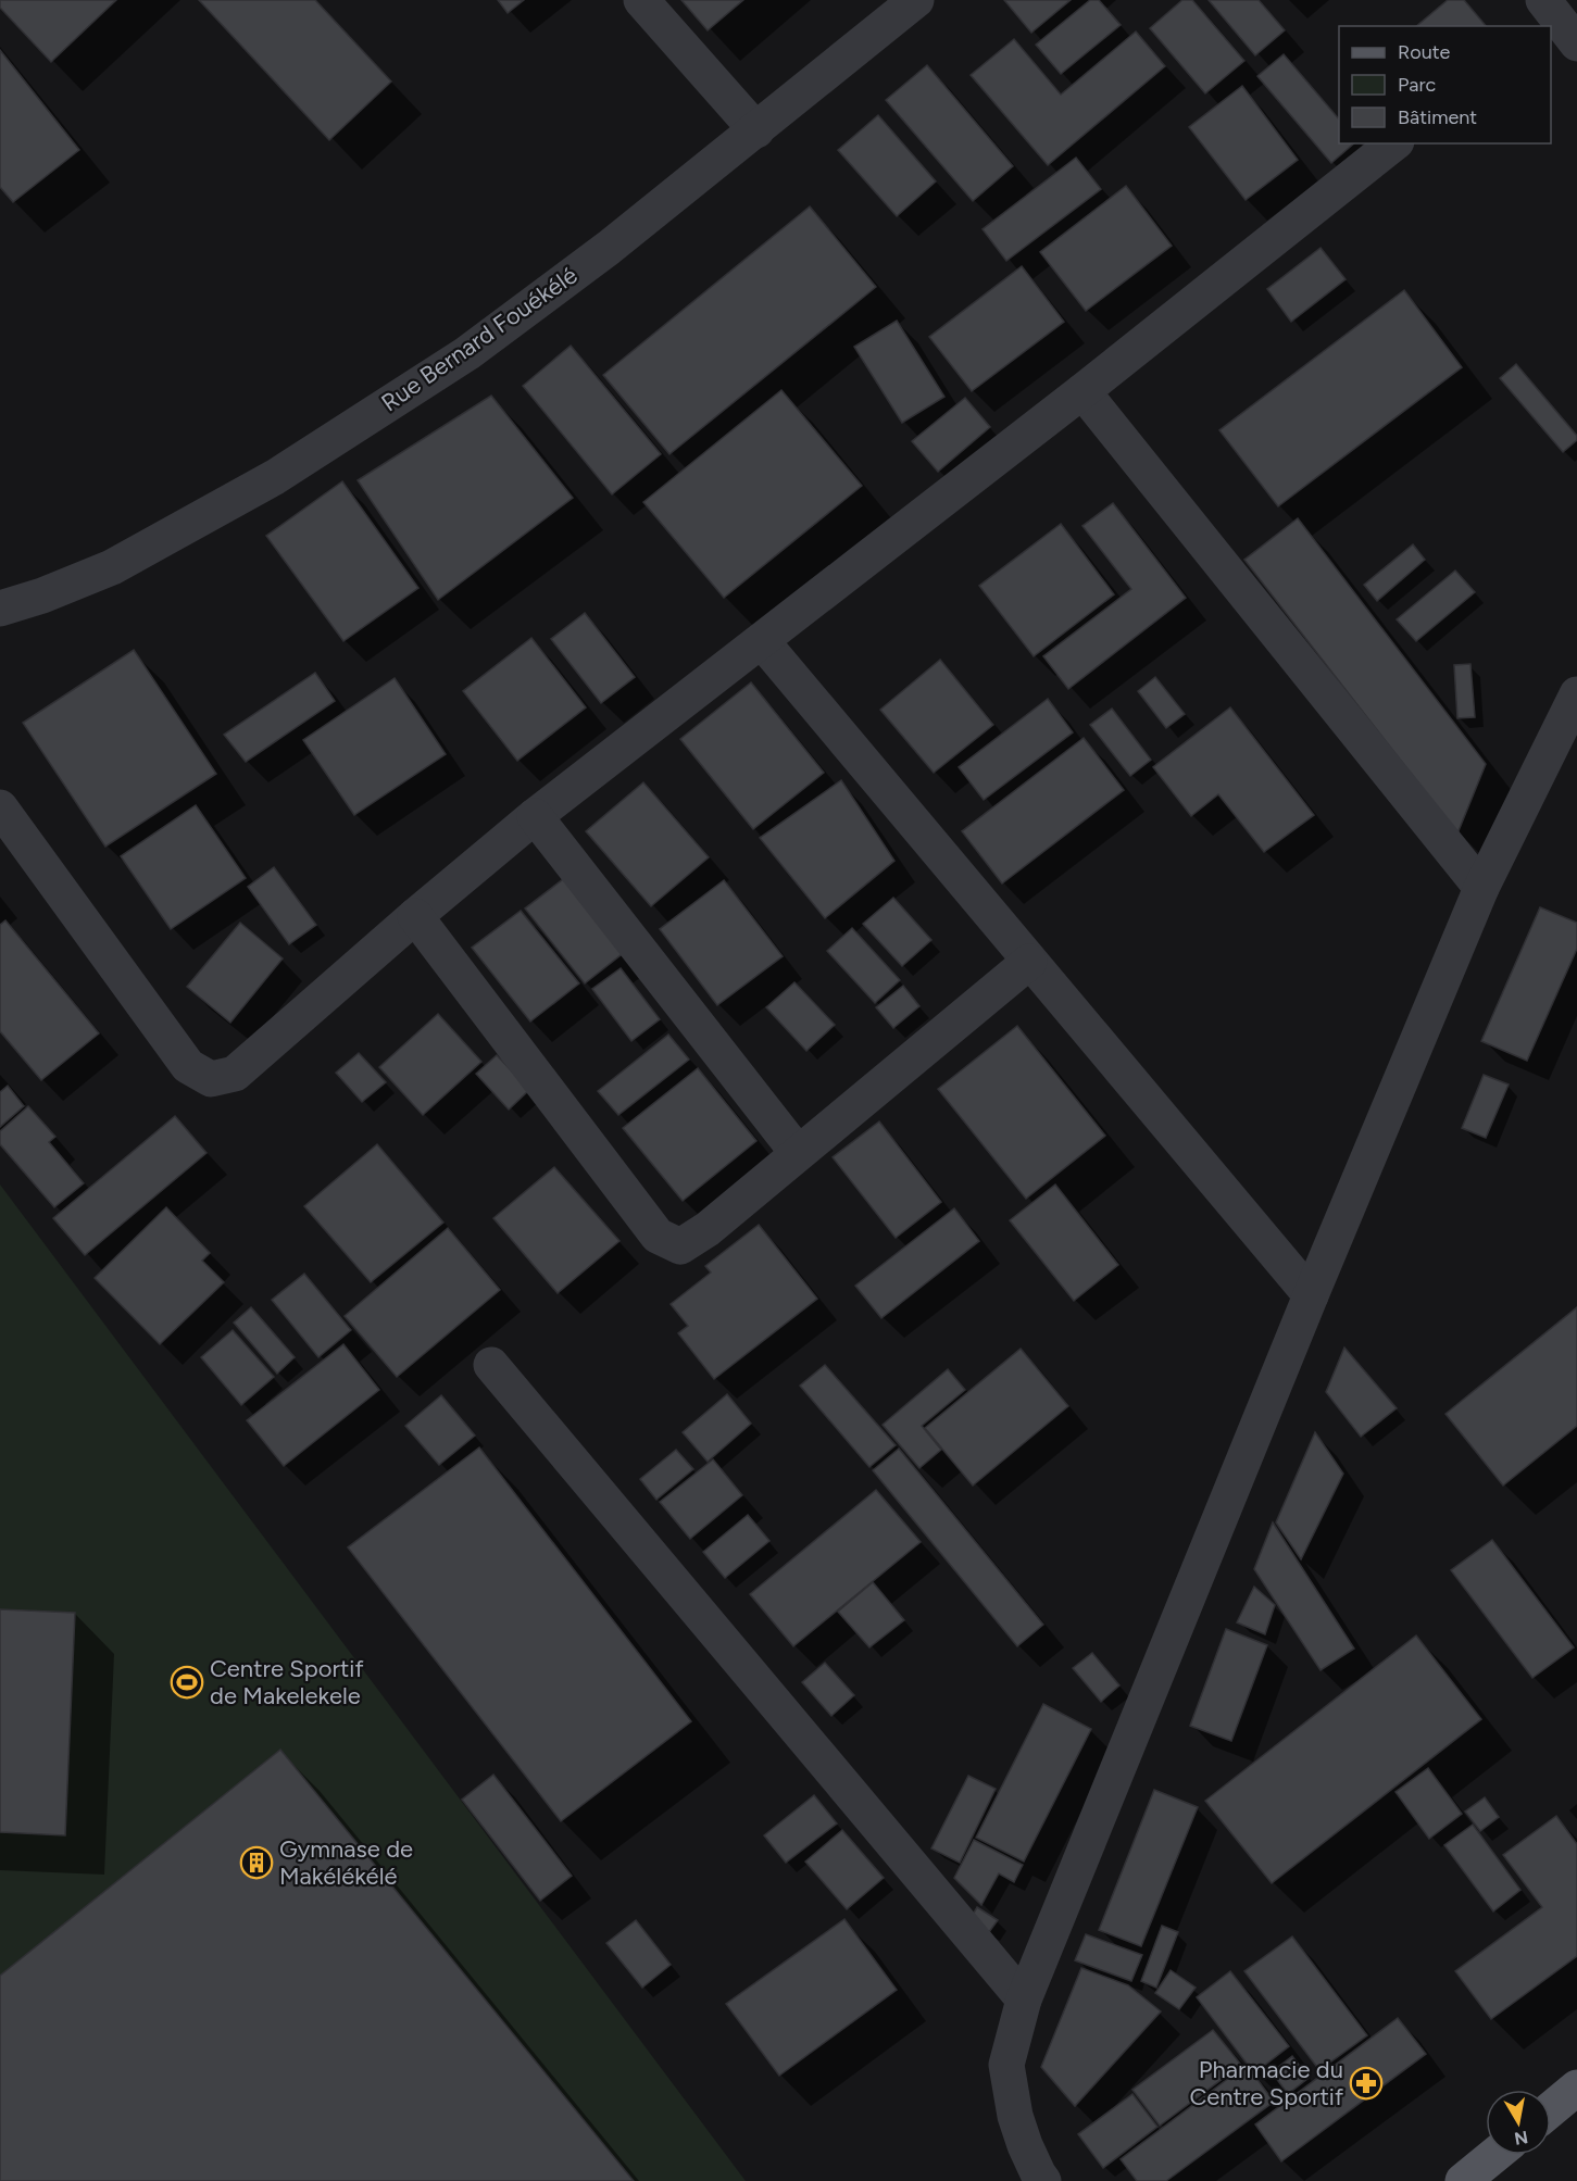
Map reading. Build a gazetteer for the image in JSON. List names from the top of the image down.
{
  "streets": {
    "street": ["Rue Bernard Fouékélé"]
  },
  "places": {
    "sports": ["Centre Sportif de Makelekele"],
    "building": ["Gymnase de Makélékélé"],
    "pharmacy": ["Pharmacie du Centre Sportif"]
  },
  "legend": ["Route", "Parc", "Bâtiment"],
  "north": "bottom"
}
